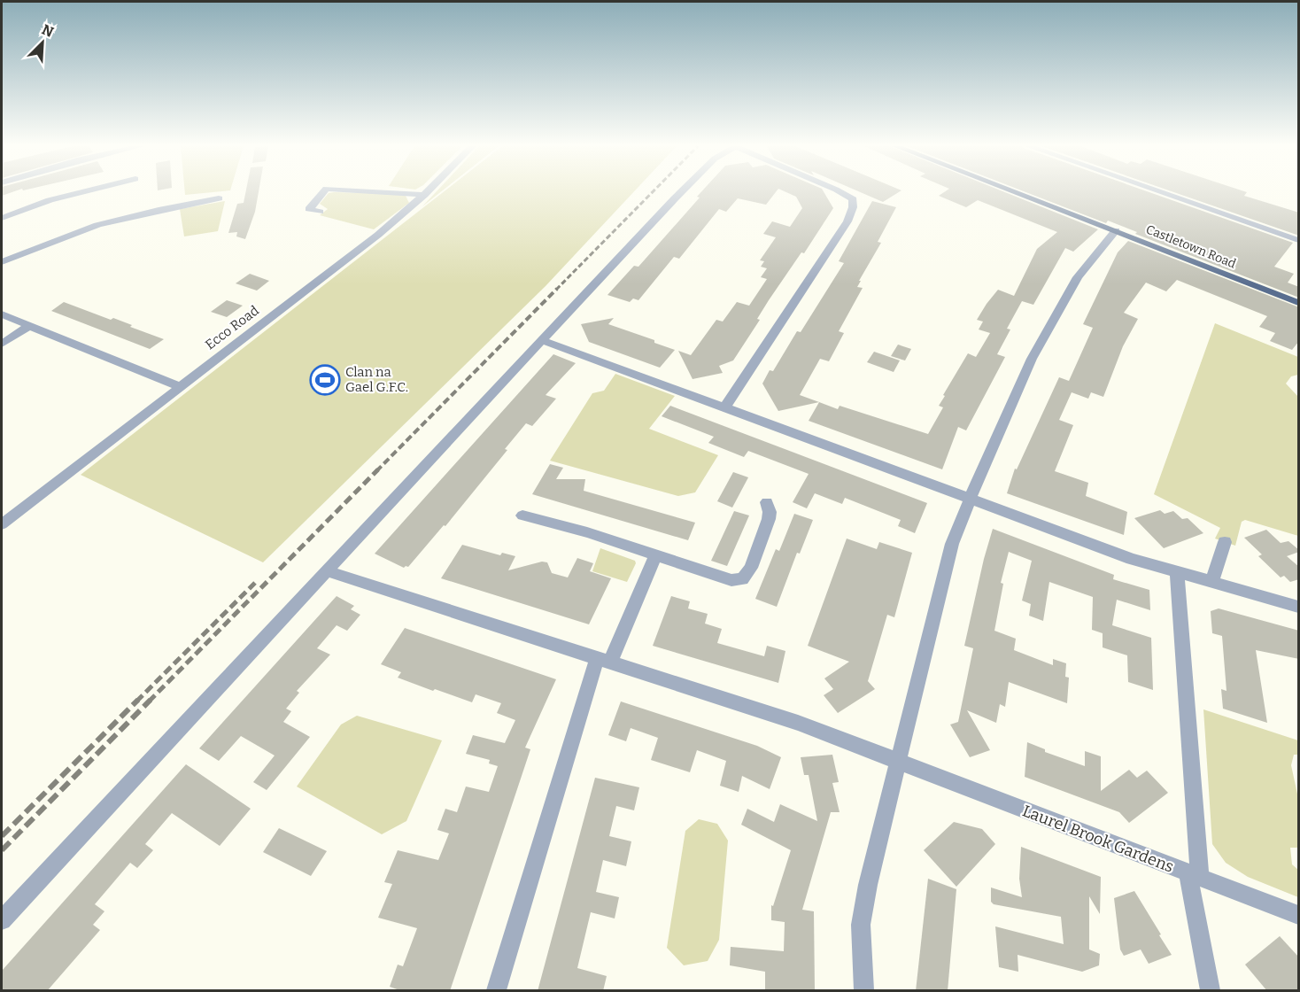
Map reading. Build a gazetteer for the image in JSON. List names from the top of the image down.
{
  "streets": {
    "main road": ["Castletown Road"],
    "street": ["Ecco Road", "Laurel Brook Gardens"]
  },
  "places": {
    "sports": ["Clan na Gael G.F.C."]
  },
  "north": "top right"
}
